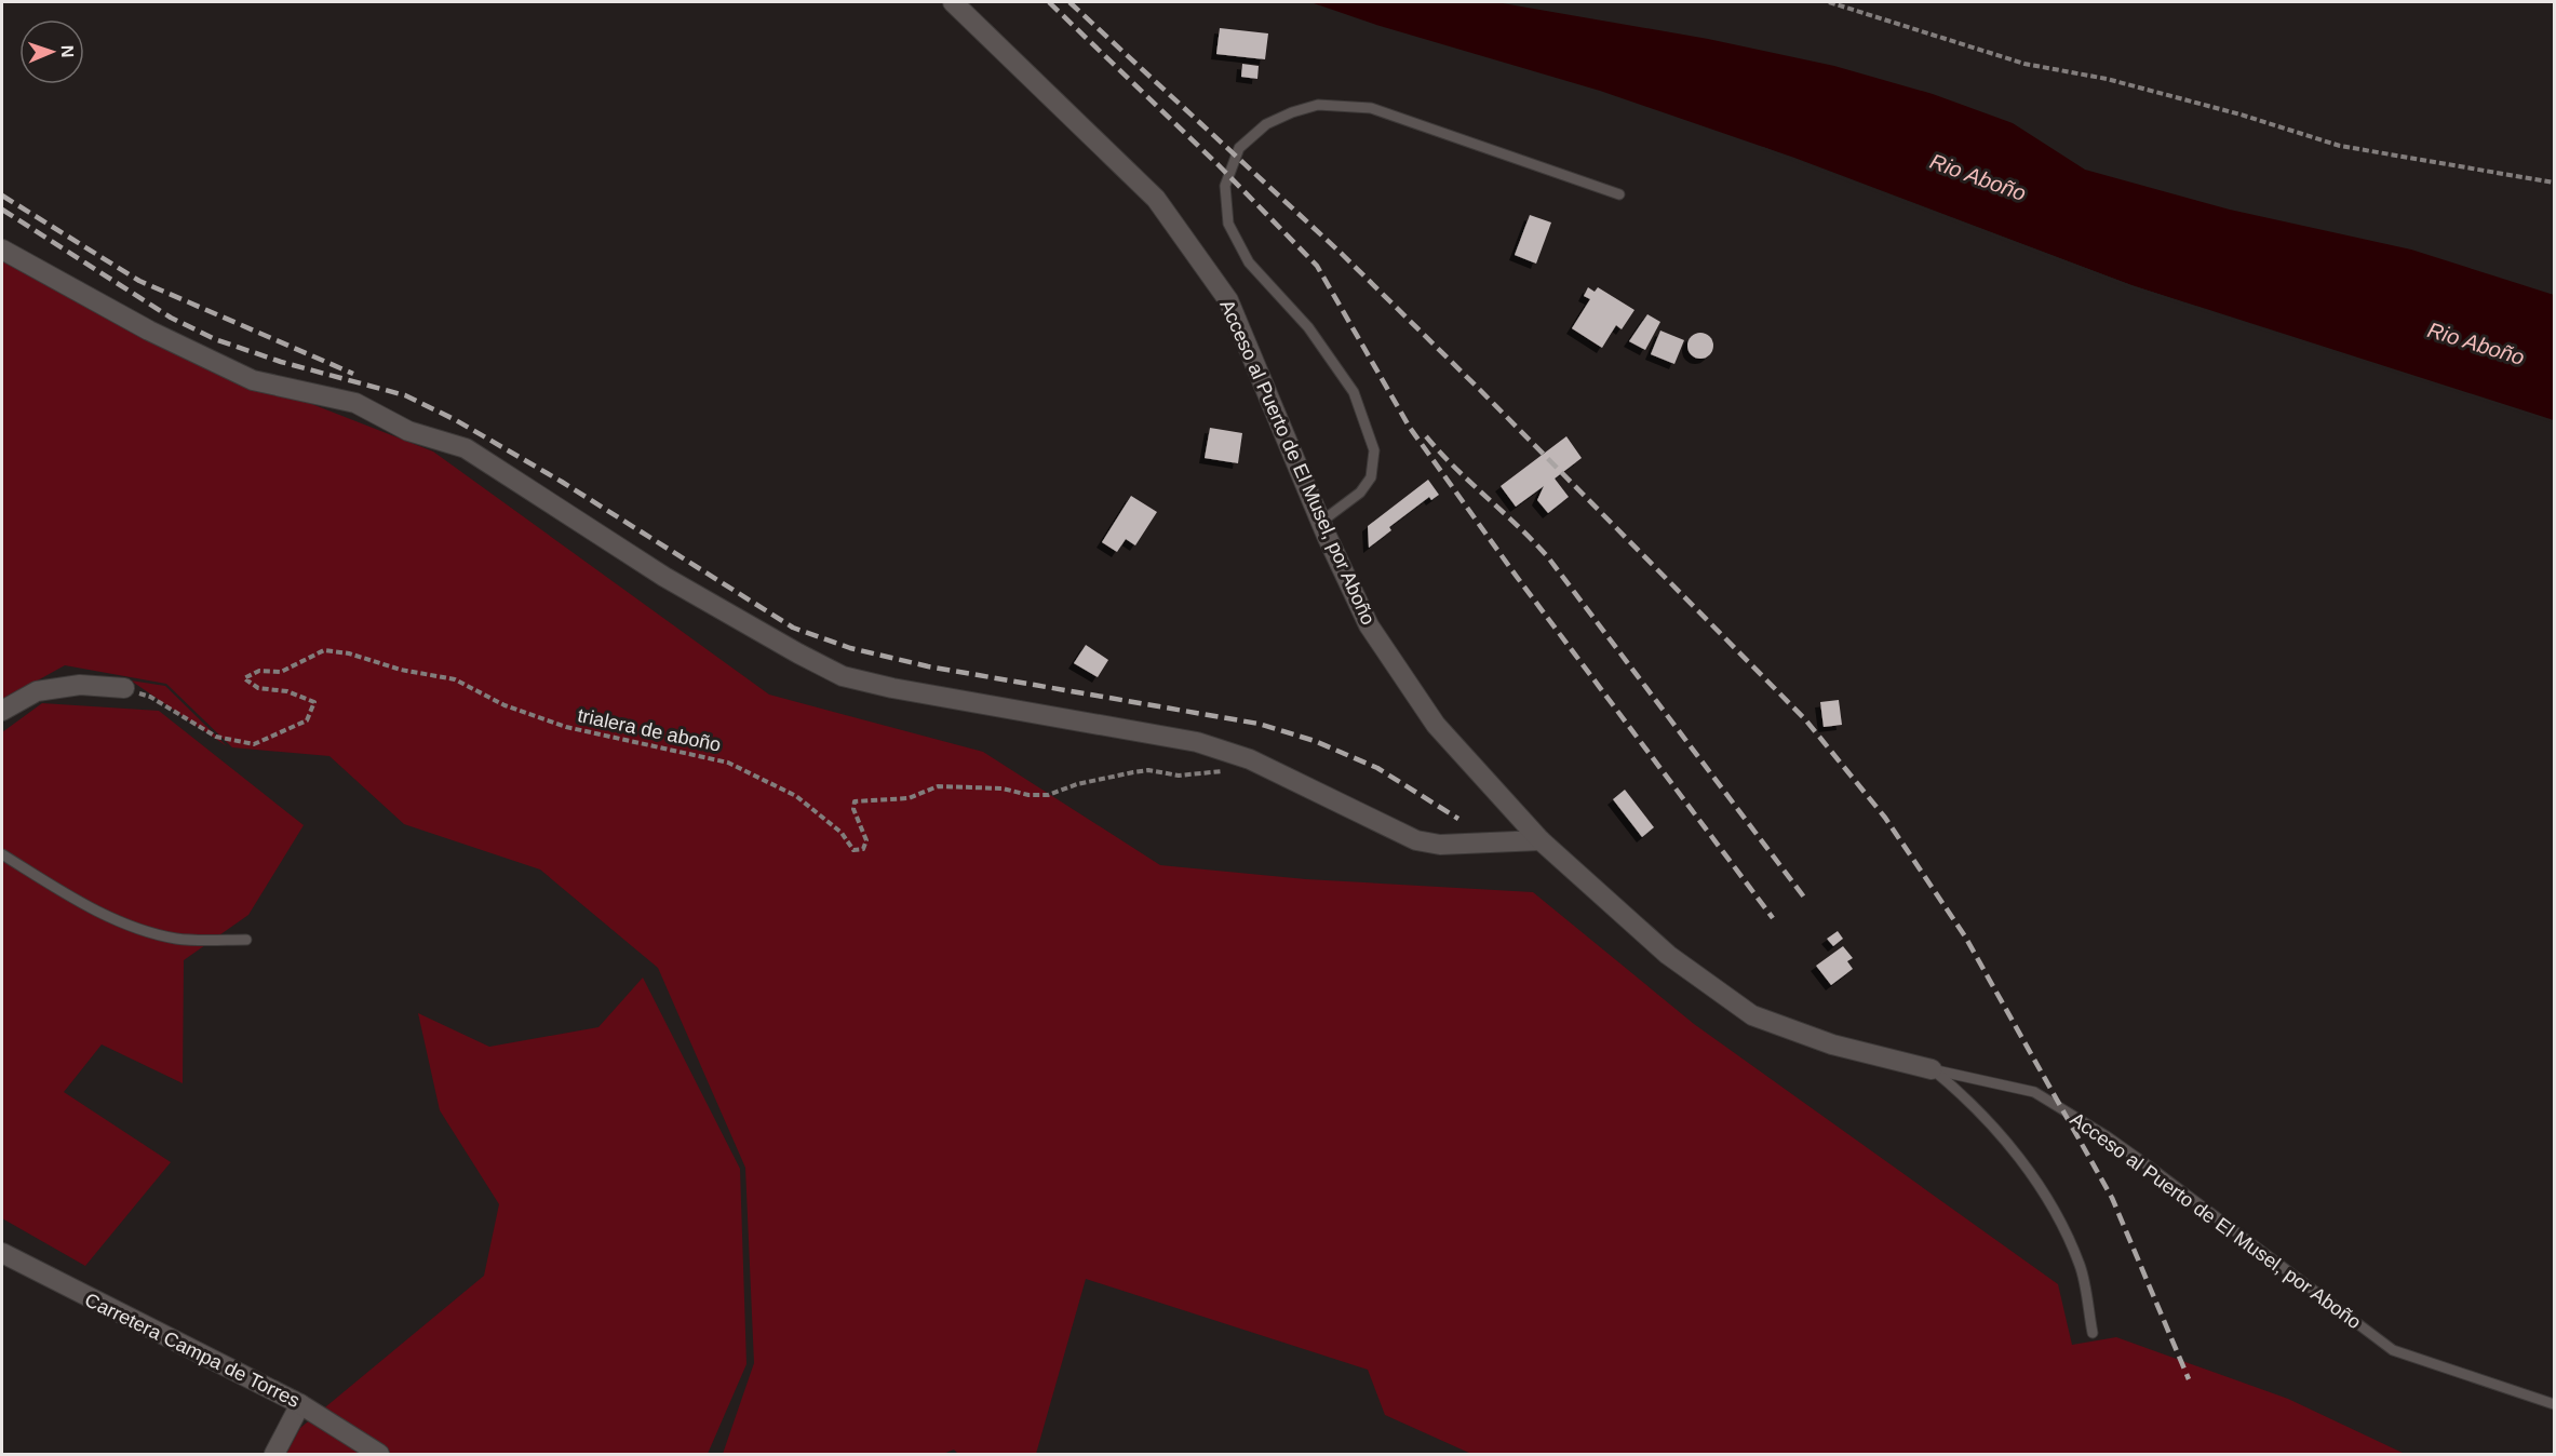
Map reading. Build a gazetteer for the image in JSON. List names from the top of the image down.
{
  "streets": {
    "street": ["Acceso al Puerto de El Musel, por Aboño", "Carretera Campa de Torres"],
    "path": ["trialera de aboño"]
  },
  "water": ["Rio Aboño"],
  "north": "right"
}
